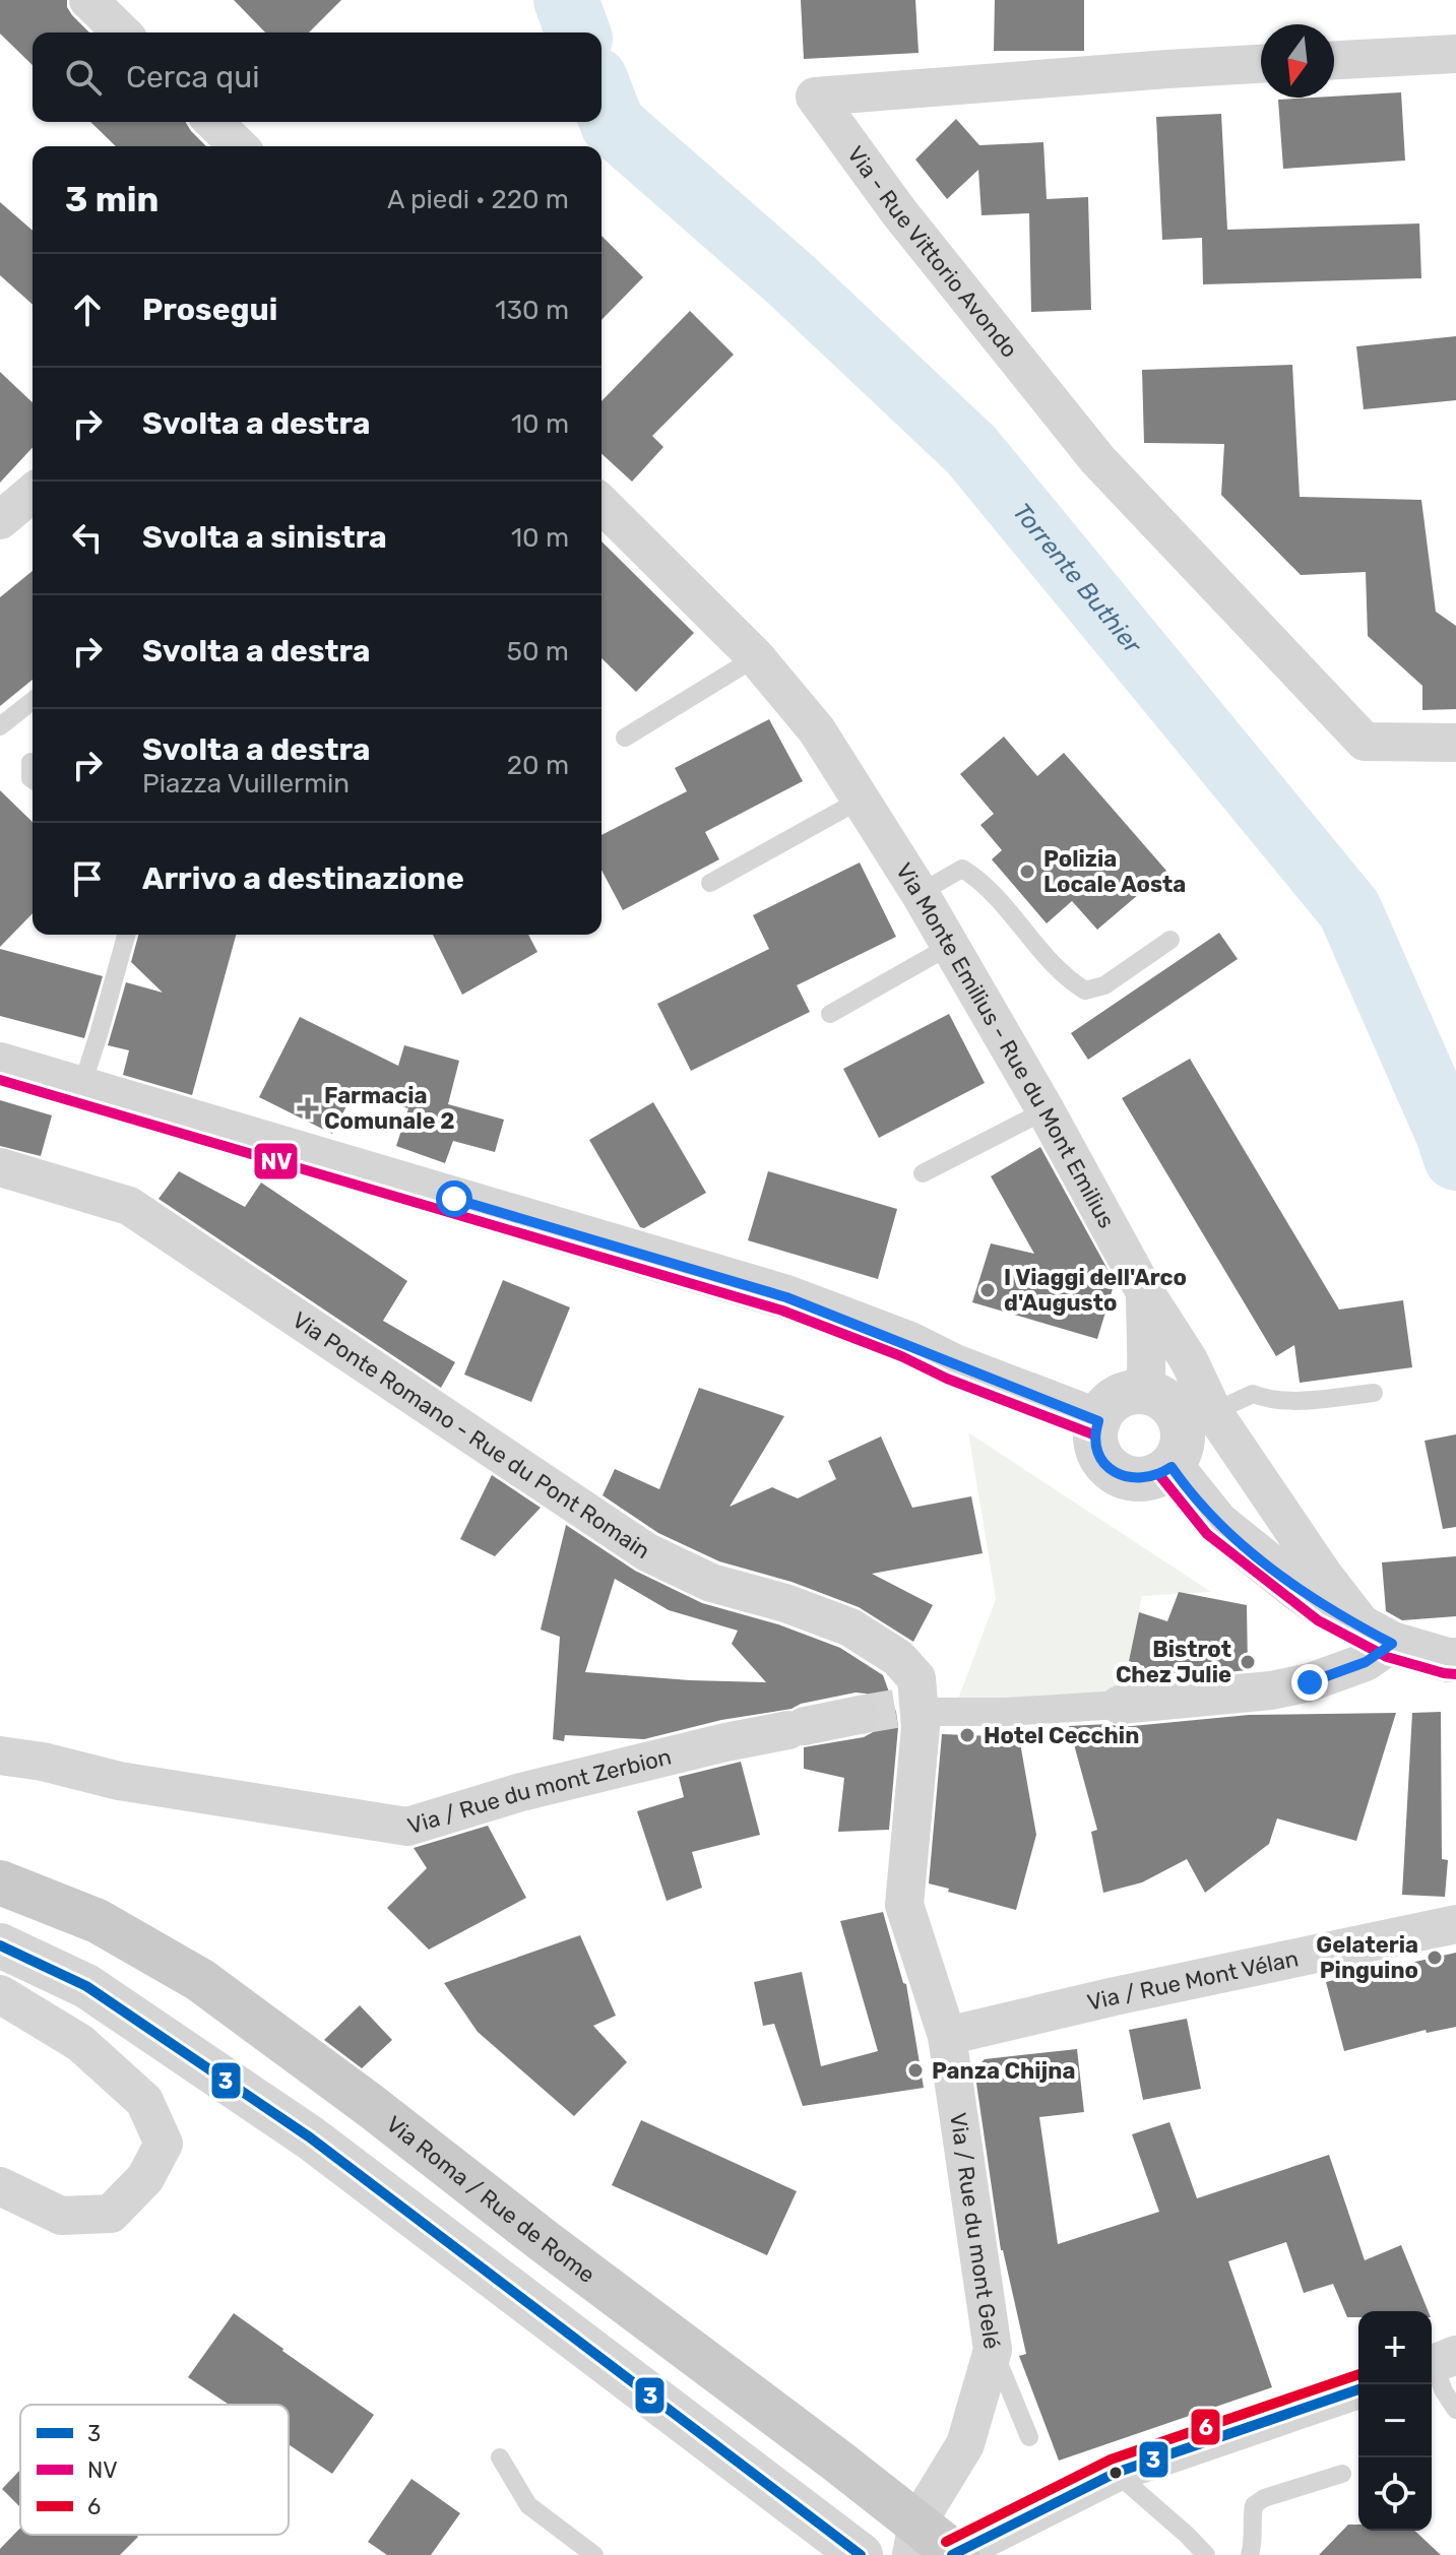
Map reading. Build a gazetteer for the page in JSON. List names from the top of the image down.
{
  "streets": {
    "main road": ["Via Roma / Rue de Rome"],
    "street": [
      "Via - Rue Vittorio Avondo",
      "Via Monte Emilius - Rue du Mont Emilius",
      "Via Ponte Romano - Rue du Pont Romain",
      "Via / Rue du mont Zerbion",
      "Via / Rue Mont Vélan",
      "Via / Rue du mont Gelé"
    ]
  },
  "crossings": [
    ["Via Ponte Romano - Rue du Pont Romain", "Via / Rue du mont Zerbion"],
    ["Via Ponte Romano - Rue du Pont Romain", "Via / Rue Mont Vélan"],
    ["Via Ponte Romano - Rue du Pont Romain", "Via / Rue du mont Gelé"],
    ["Via / Rue Mont Vélan", "Via / Rue du mont Gelé"]
  ],
  "water": ["Torrente Buthier"],
  "places": {
    "other": [
      "Polizia Locale Aosta",
      "I Viaggi dell'Arco d'Augusto",
      "Bistrot Chez Julie",
      "Hotel Cecchin",
      "Gelateria Pinguino",
      "Panza Chijna"
    ],
    "health": ["Farmacia Comunale 2"]
  },
  "lines": ["transit line NV", "transit line 3", "transit line 6"],
  "legend": ["3", "NV", "6"],
  "north": "bottom",
  "page": {
    "search": "Cerca qui",
    "heading": ["3 min", "A piedi · 220 m"],
    "list": [
      ["Prosegui", "130 m"],
      ["Svolta a destra", "10 m"],
      ["Svolta a sinistra", "10 m"],
      ["Svolta a destra", "50 m"],
      ["Svolta a destra", "Piazza Vuillermin", "20 m"],
      "Arrivo a destinazione"
    ],
    "map_buttons": ["+", "−"]
  }
}
